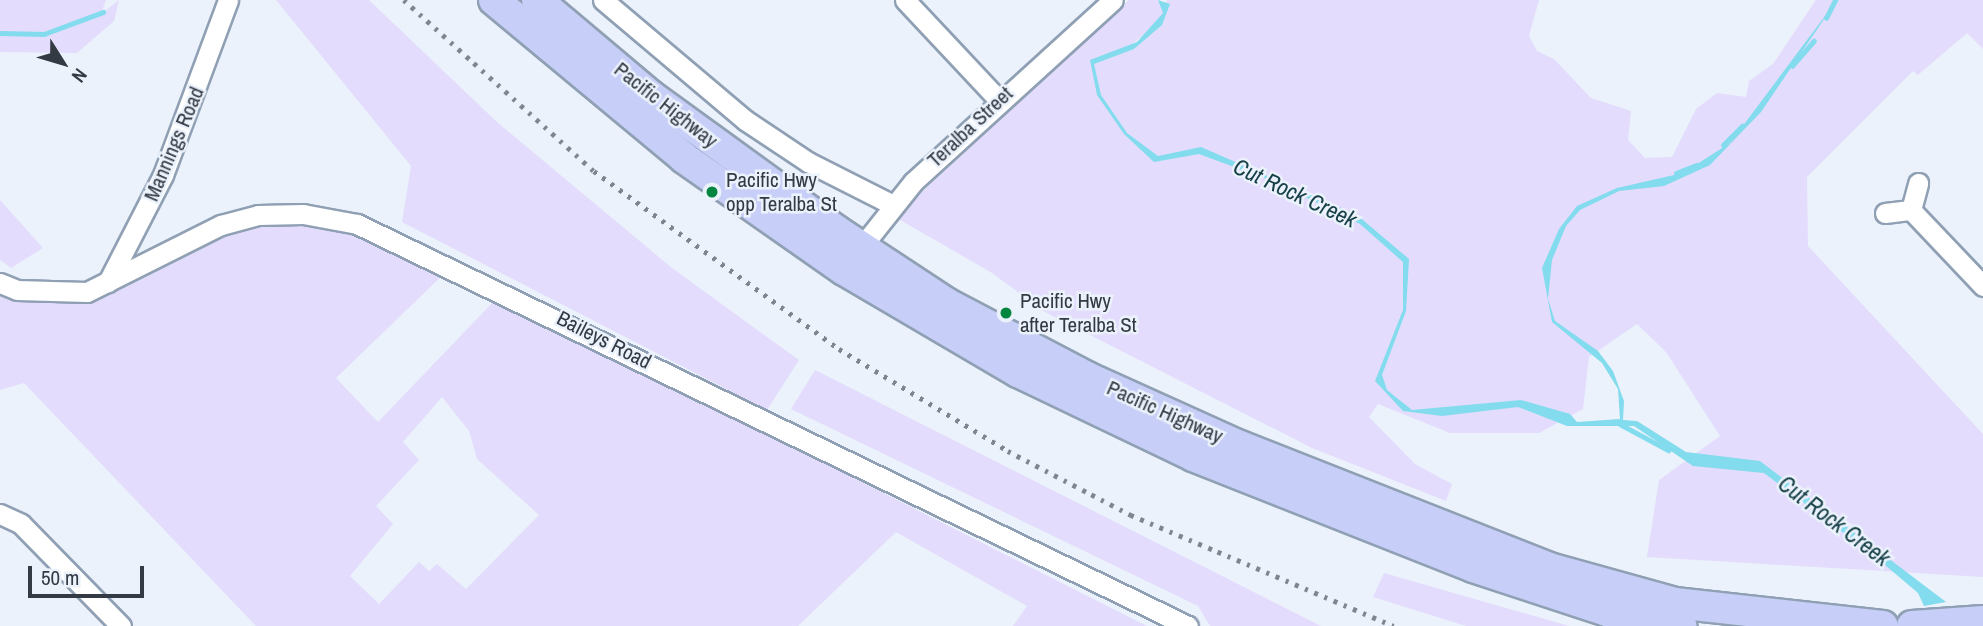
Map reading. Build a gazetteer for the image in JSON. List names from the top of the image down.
{
  "streets": {
    "main road": ["Pacific Highway"],
    "street": ["Teralba Street", "Mannings Road", "Baileys Road"]
  },
  "crossings": [
    ["Pacific Highway", "Teralba Street"],
    ["Mannings Road", "Baileys Road"]
  ],
  "water": ["Cut Rock Creek"],
  "places": ["Pacific Hwy opp Teralba St", "Pacific Hwy after Teralba St"],
  "scale_bar": "50 m",
  "north": "bottom right"
}
